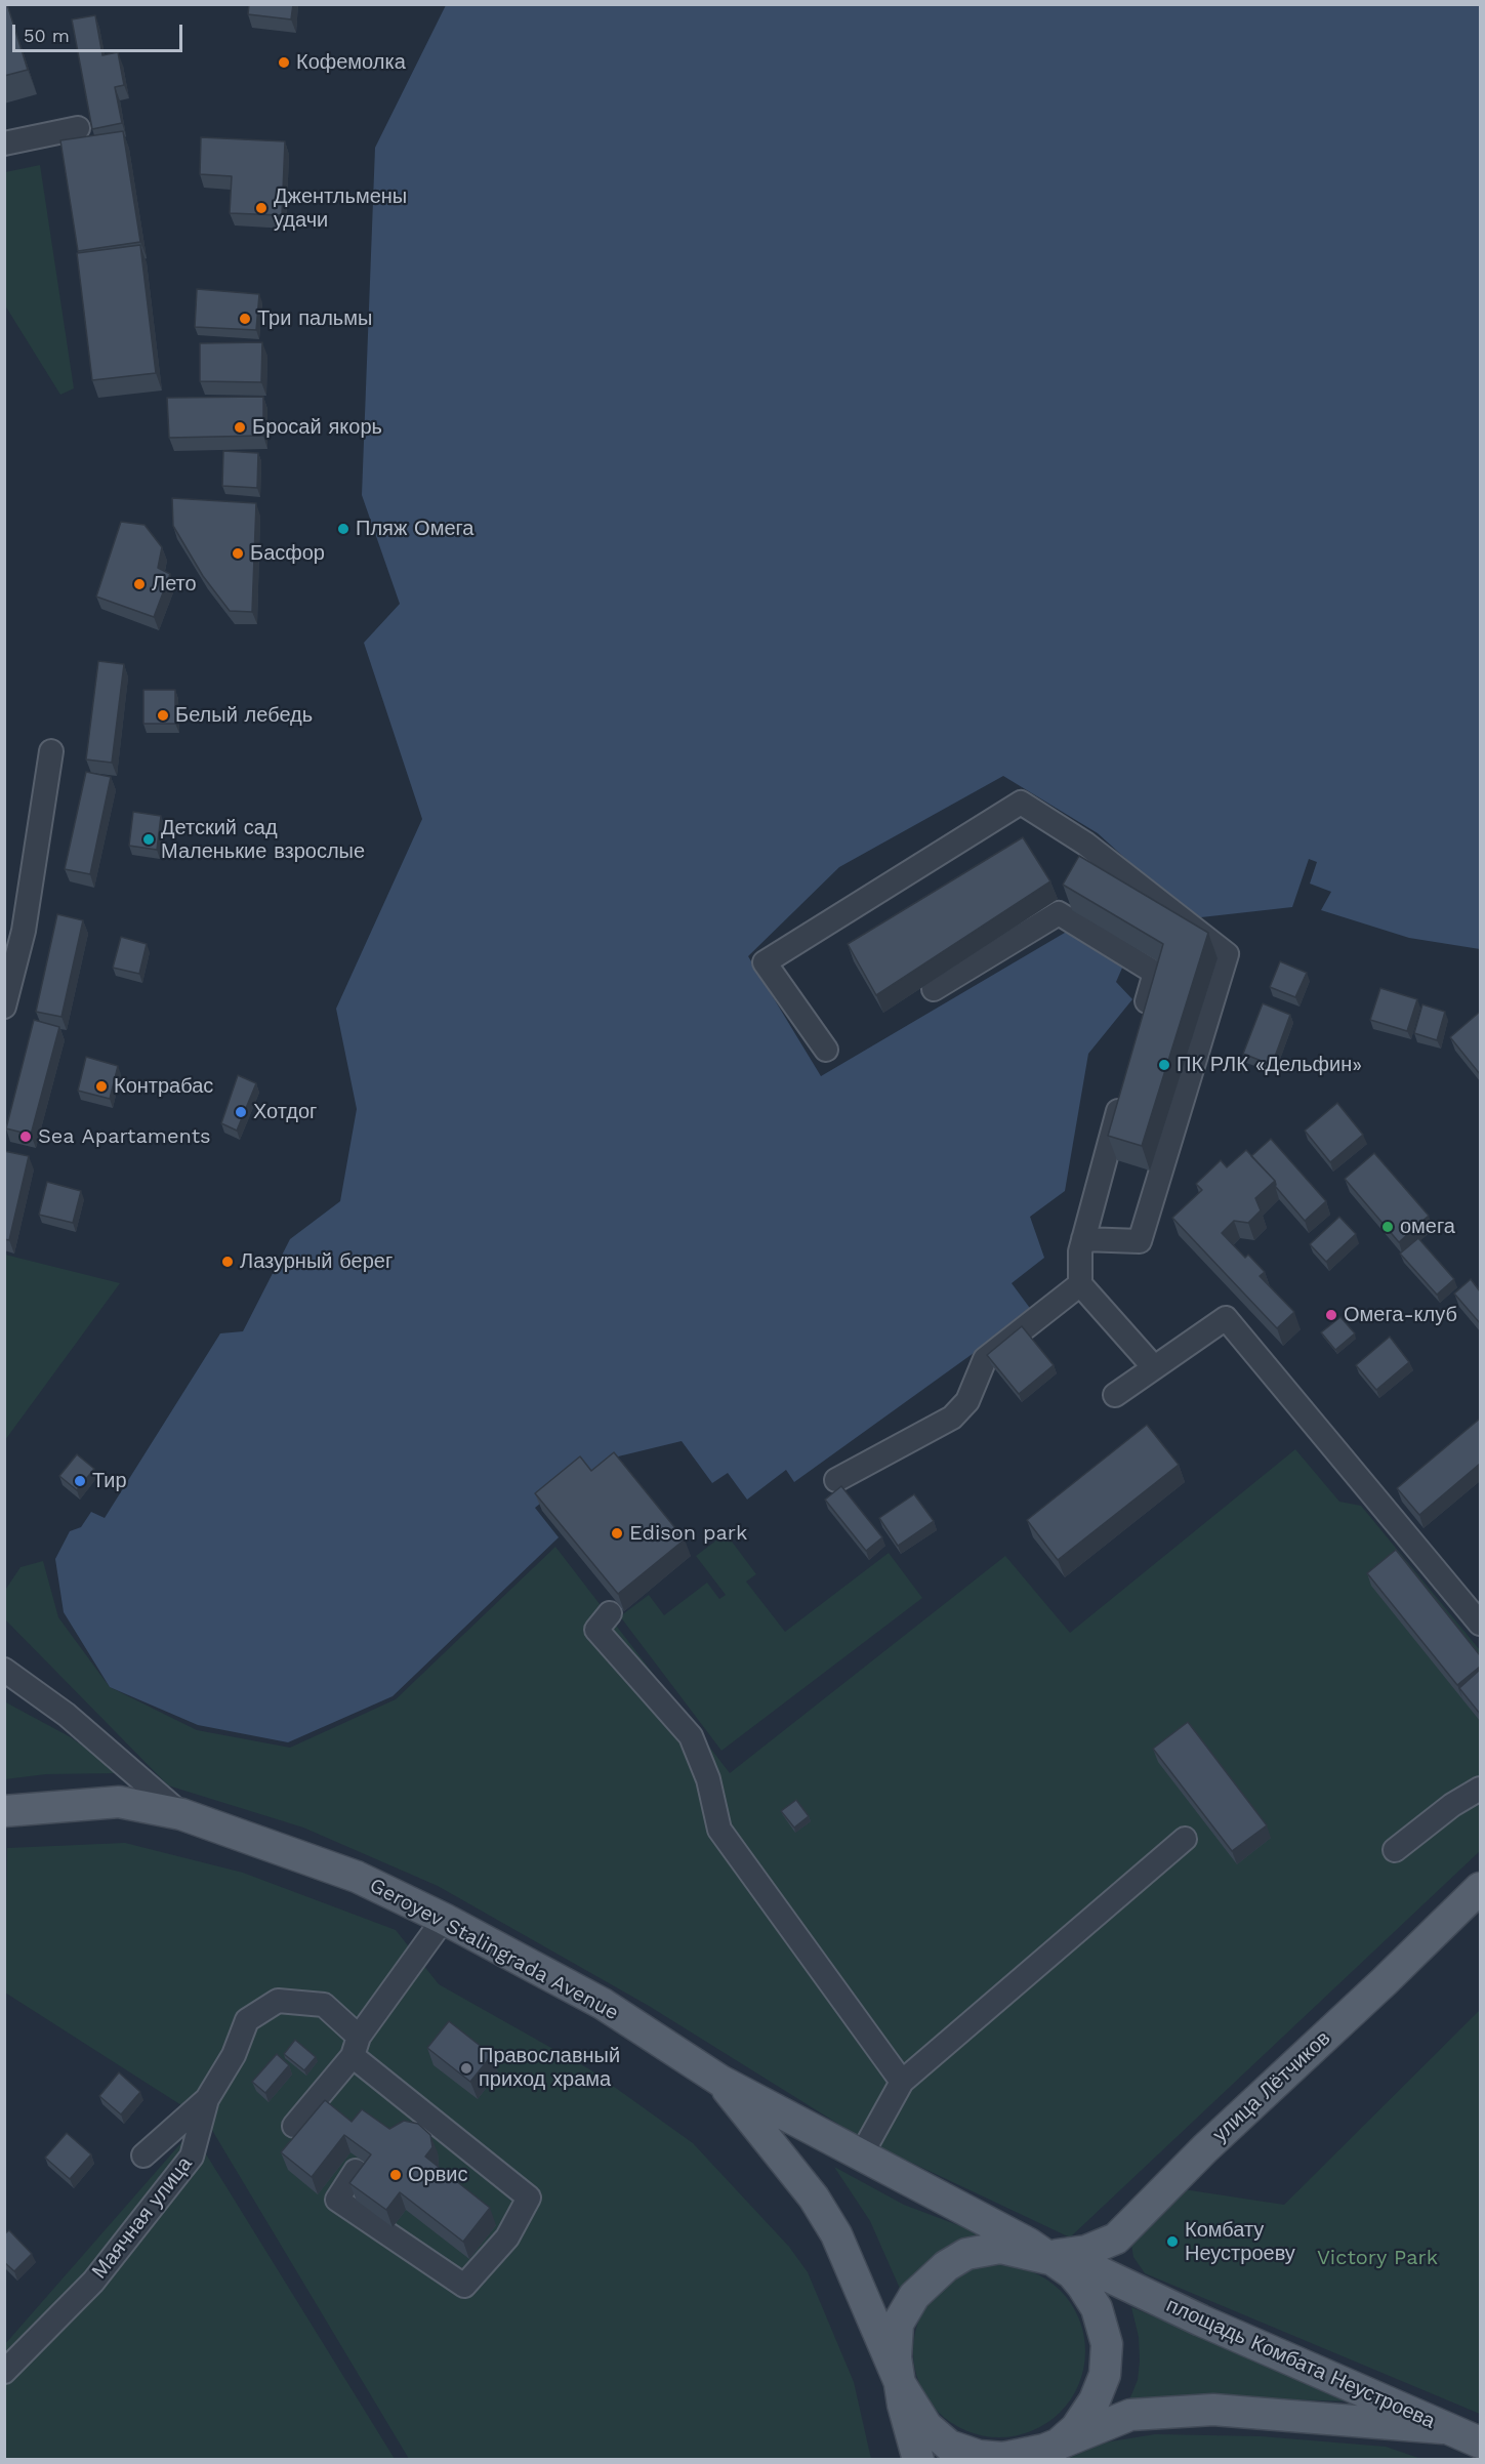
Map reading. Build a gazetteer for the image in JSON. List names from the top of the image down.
{
  "streets": {
    "main road": ["Geroyev Stalingrada Avenue", "улица Лётчиков", "площадь Комбата Неустроева"],
    "street": ["Маячная улица"]
  },
  "crossings": [
    ["Geroyev Stalingrada Avenue", "площадь Комбата Неустроева"],
    ["улица Лётчиков", "площадь Комбата Неустроева"]
  ],
  "parks": ["Victory Park"],
  "places": [
    "Кофемолка",
    "Джентльмены удачи",
    "Три пальмы",
    "Бросай якорь",
    "Пляж Омега",
    "Басфор",
    "Лето",
    "Белый лебедь",
    "Детский сад Маленькие взрослые",
    "ПК РЛК «Дельфин»",
    "Контрабас",
    "Хотдог",
    "Sea Apartaments",
    "омега",
    "Лазурный берег",
    "Омега-клуб",
    "Тир",
    "Edison park",
    "Православный приход храма",
    "Орвис",
    "Комбату Неустроеву"
  ],
  "scale_bar": "50 m"
}
